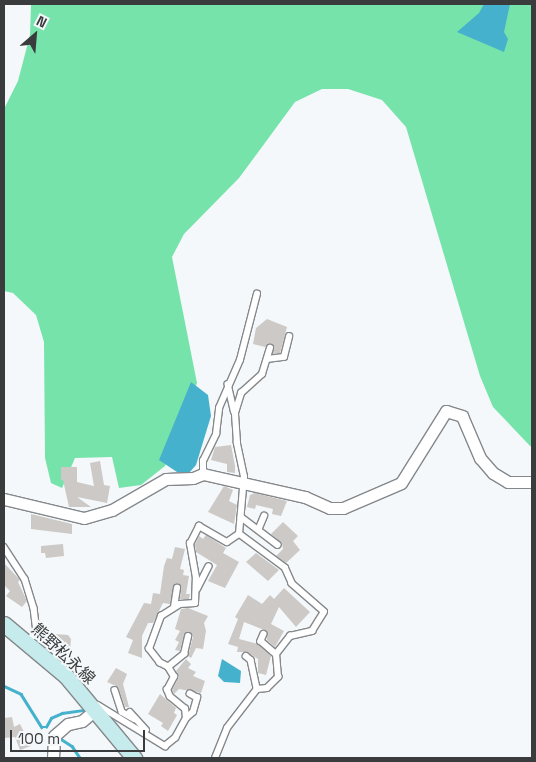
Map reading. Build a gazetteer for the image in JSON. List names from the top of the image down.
{
  "streets": {
    "main road": ["熊野松永線"]
  },
  "scale_bar": "100 m",
  "north": "top right"
}
